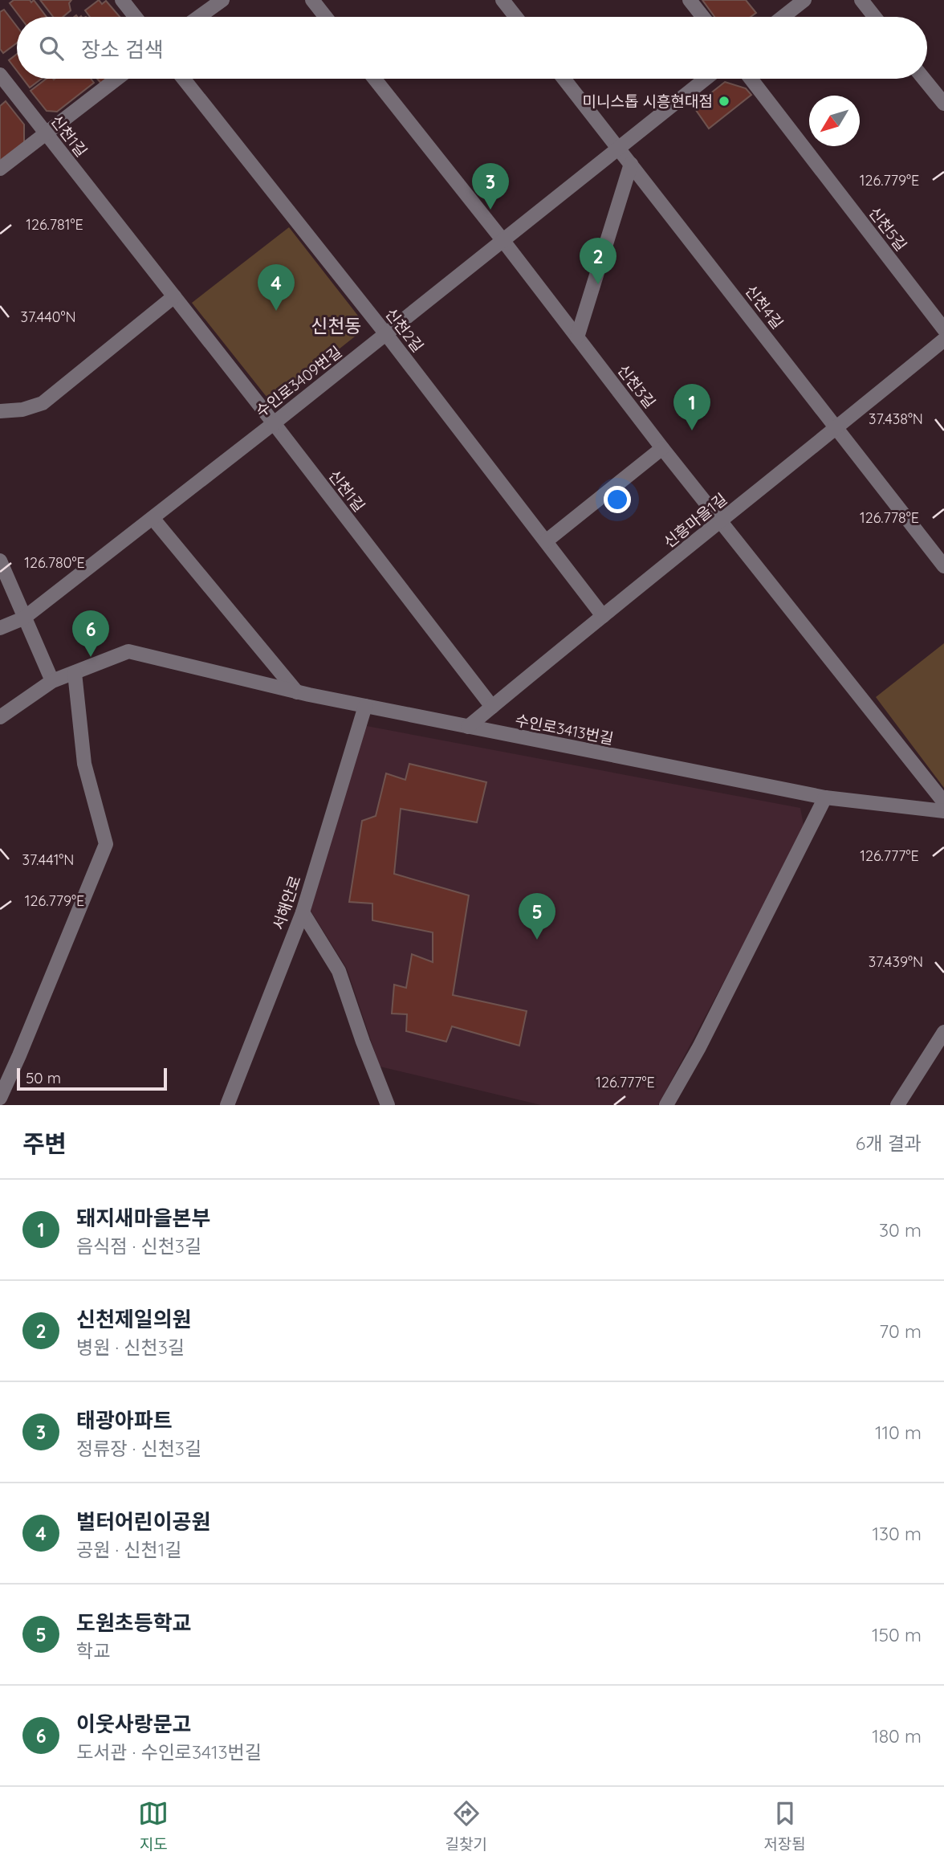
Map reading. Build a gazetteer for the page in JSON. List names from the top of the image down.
{
  "streets": {
    "street": [
      "신천1길",
      "신천5길",
      "신천4길",
      "신천2길",
      "수인로3409번길",
      "신천3길",
      "신흥마을1길",
      "수인로3413번길",
      "서해안로"
    ]
  },
  "crossings": [
    ["신천1길", "수인로3409번길"],
    ["신천1길", "신흥마을1길"],
    ["신천4길", "수인로3409번길"],
    ["신천4길", "신흥마을1길"],
    ["신천2길", "수인로3409번길"],
    ["신천2길", "신흥마을1길"],
    ["수인로3409번길", "신천3길"],
    ["신천3길", "신흥마을1길"],
    ["신흥마을1길", "수인로3413번길"],
    ["수인로3413번길", "서해안로"]
  ],
  "districts": ["신천동"],
  "places": ["미니스톱 시흥현대점"],
  "scale_bar": "50 m",
  "north": "bottom left",
  "page": {
    "search": "장소 검색",
    "pins": [
      "3",
      "2",
      "4",
      "1",
      "6",
      "5"
    ],
    "scale": "50 m",
    "heading": ["주변", "6개 결과"],
    "list": [
      {
        "mark": "1",
        "name": "돼지새마을본부",
        "note": "음식점 · 신천3길",
        "value": "30 m"
      },
      {
        "mark": "2",
        "name": "신천제일의원",
        "note": "병원 · 신천3길",
        "value": "70 m"
      },
      {
        "mark": "3",
        "name": "태광아파트",
        "note": "정류장 · 신천3길",
        "value": "110 m"
      },
      {
        "mark": "4",
        "name": "벌터어린이공원",
        "note": "공원 · 신천1길",
        "value": "130 m"
      },
      {
        "mark": "5",
        "name": "도원초등학교",
        "note": "학교",
        "value": "150 m"
      },
      {
        "mark": "6",
        "name": "이웃사랑문고",
        "note": "도서관 · 수인로3413번길",
        "value": "180 m"
      }
    ],
    "nav": ["지도", "길찾기", "저장됨"]
  },
  "coordinates": [
    "126.779°E",
    "126.781°E",
    "37.440°N",
    "37.438°N",
    "126.778°E",
    "126.780°E",
    "126.777°E",
    "37.441°N",
    "37.439°N"
  ]
}
